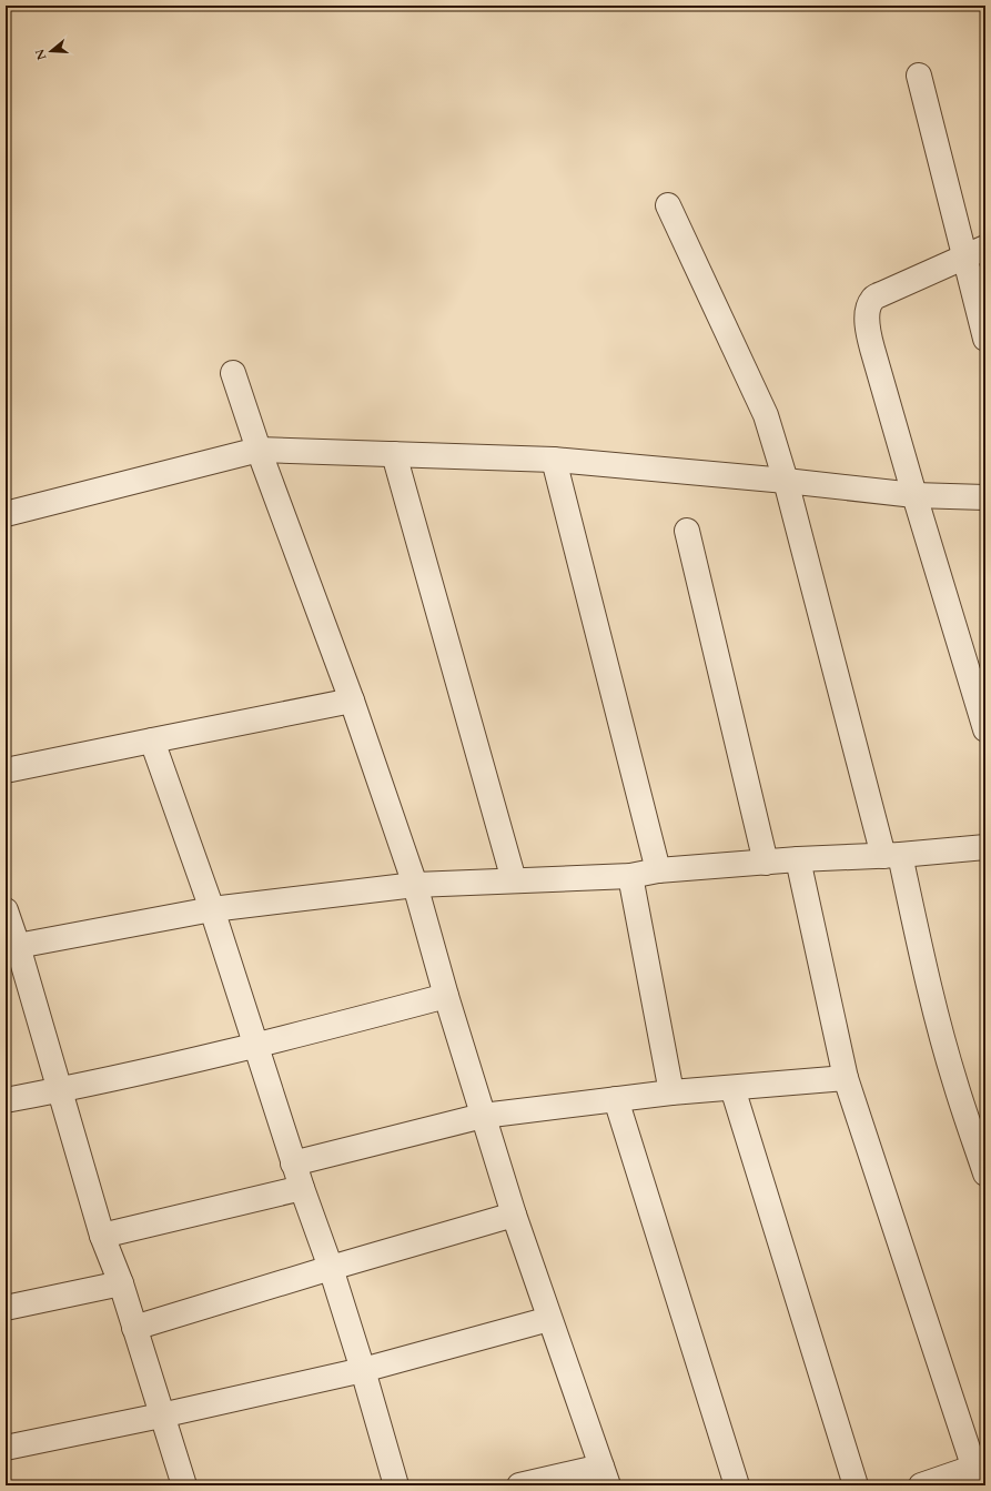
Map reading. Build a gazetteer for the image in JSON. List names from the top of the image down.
{
  "north": "left"
}
